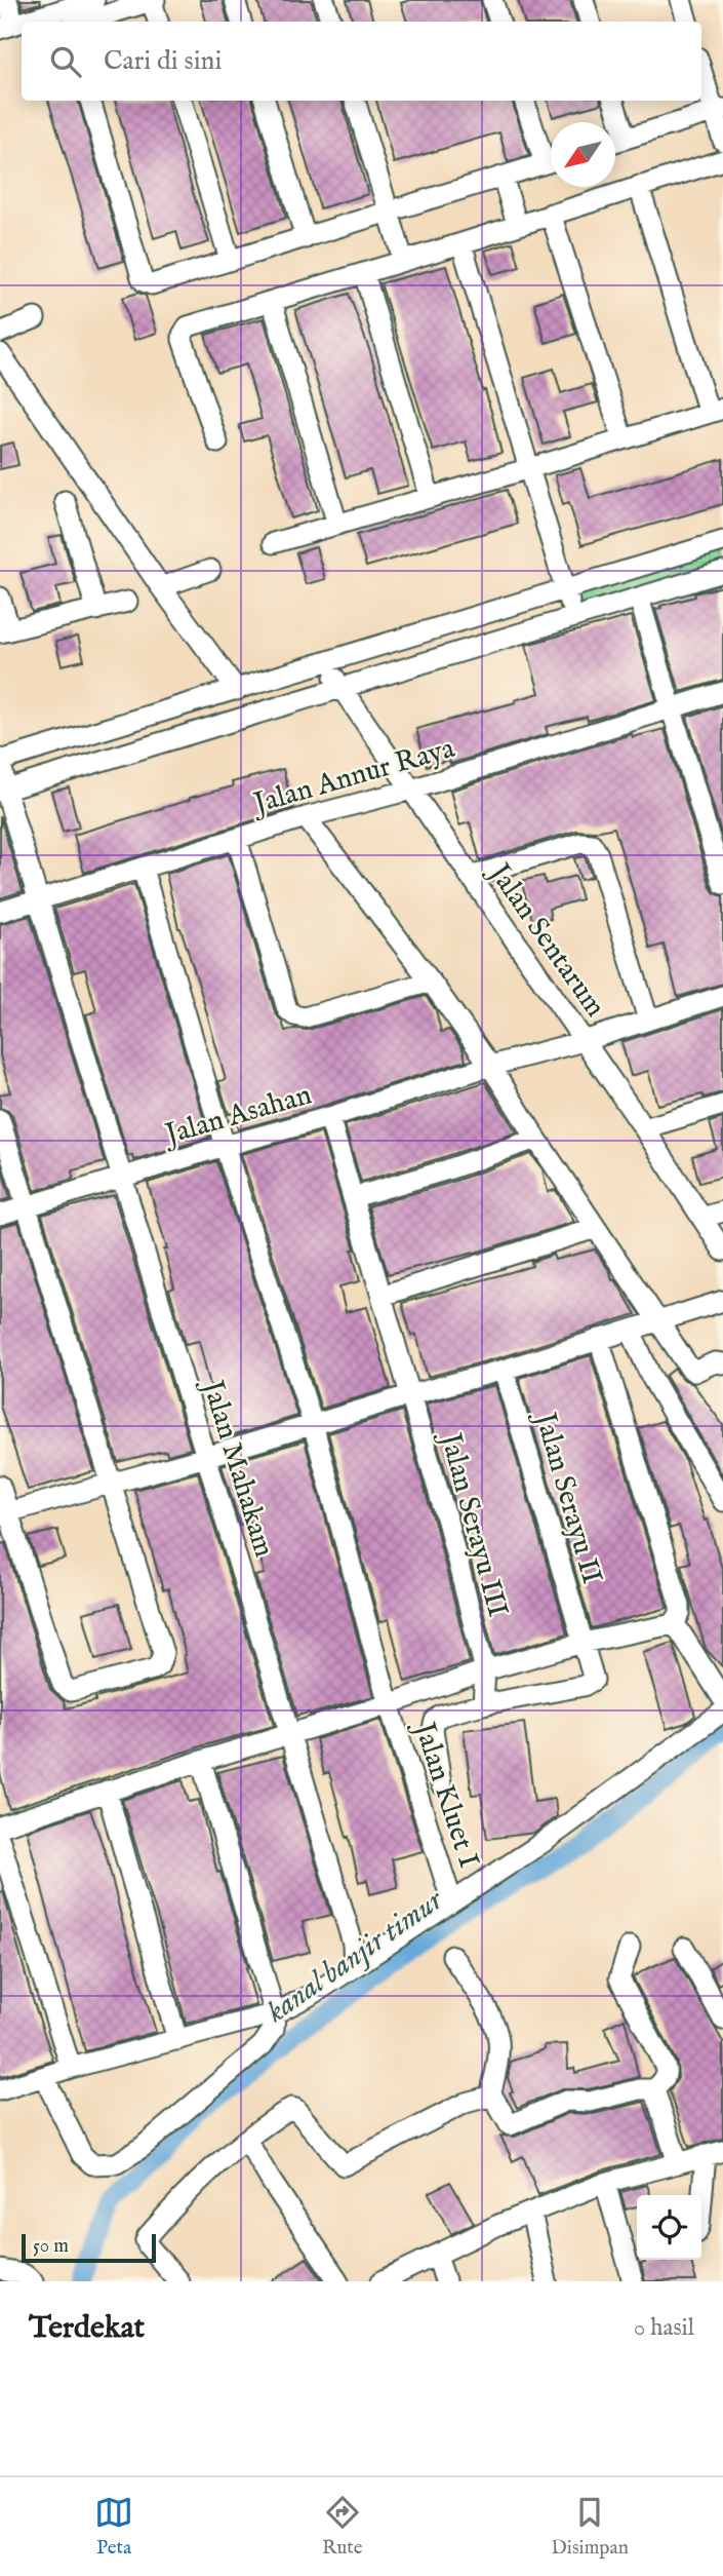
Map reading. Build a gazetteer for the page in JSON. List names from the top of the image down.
{
  "streets": {
    "street": [
      "Jalan Annur Raya",
      "Jalan Sentarum",
      "Jalan Asahan",
      "Jalan Mahakam",
      "Jalan Serayu II",
      "Jalan Serayu III",
      "Jalan Kluet I"
    ]
  },
  "crossings": [
    ["Jalan Annur Raya", "Jalan Sentarum"],
    ["Jalan Annur Raya", "Jalan Mahakam"],
    ["Jalan Annur Raya", "Jalan Kluet I"],
    ["Jalan Sentarum", "Jalan Asahan"],
    ["Jalan Asahan", "Jalan Mahakam"],
    ["Jalan Asahan", "Jalan Serayu III"],
    ["Jalan Asahan", "Jalan Kluet I"],
    ["Jalan Serayu II", "Jalan Serayu III"]
  ],
  "water": ["kanal banjir timur"],
  "scale_bar": "50 m",
  "north": "bottom left",
  "page": {
    "search": "Cari di sini",
    "scale": "50 m",
    "heading": ["Terdekat", "0 hasil"],
    "nav": ["Peta", "Rute", "Disimpan"]
  }
}
